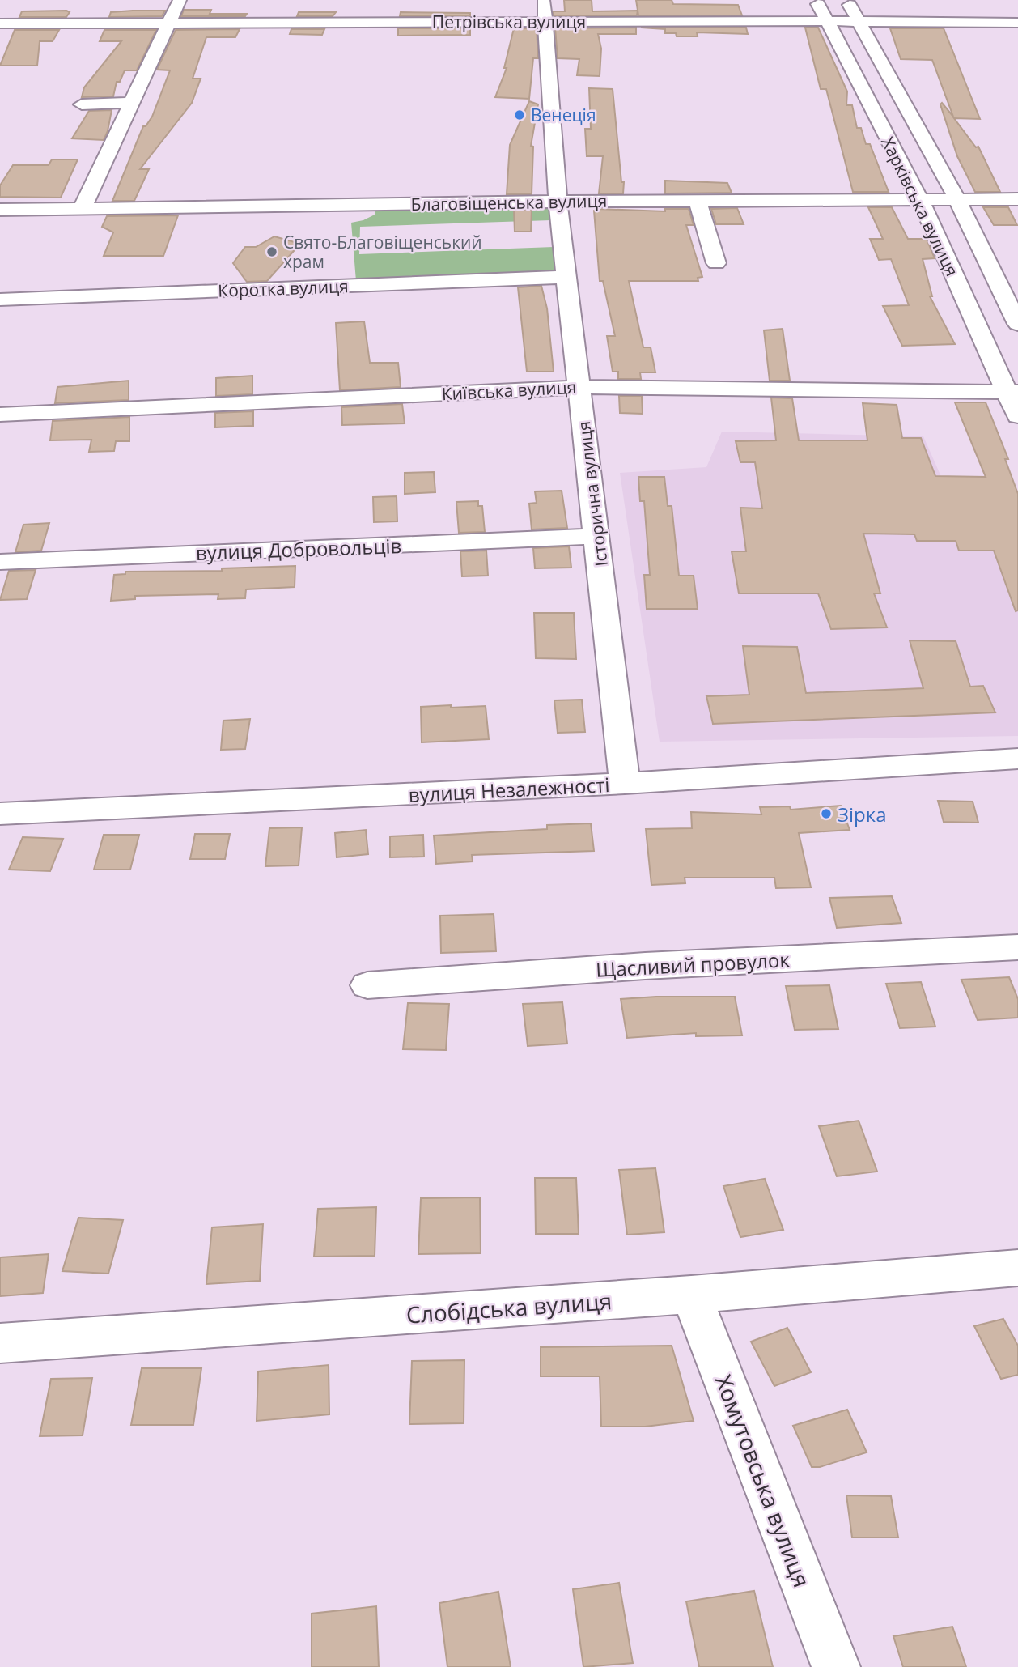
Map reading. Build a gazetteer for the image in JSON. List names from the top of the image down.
{
  "streets": {
    "street": [
      "Петрівська вулиця",
      "Благовіщенська вулиця",
      "Харківська вулиця",
      "Коротка вулиця",
      "Київська вулиця",
      "Історична вулиця",
      "вулиця Добровольців",
      "вулиця Незалежності",
      "Щасливий провулок",
      "Слобідська вулиця",
      "Хомутовська вулиця"
    ]
  },
  "crossings": [
    ["Петрівська вулиця", "Харківська вулиця"],
    ["Петрівська вулиця", "Історична вулиця"],
    ["Благовіщенська вулиця", "Харківська вулиця"],
    ["Благовіщенська вулиця", "Історична вулиця"],
    ["Харківська вулиця", "Київська вулиця"],
    ["Коротка вулиця", "Історична вулиця"],
    ["Київська вулиця", "Історична вулиця"],
    ["Історична вулиця", "вулиця Добровольців"],
    ["Історична вулиця", "вулиця Незалежності"],
    ["Слобідська вулиця", "Хомутовська вулиця"]
  ],
  "places": ["Венеція", "Свято-Благовіщенський храм", "Зірка"]
}
